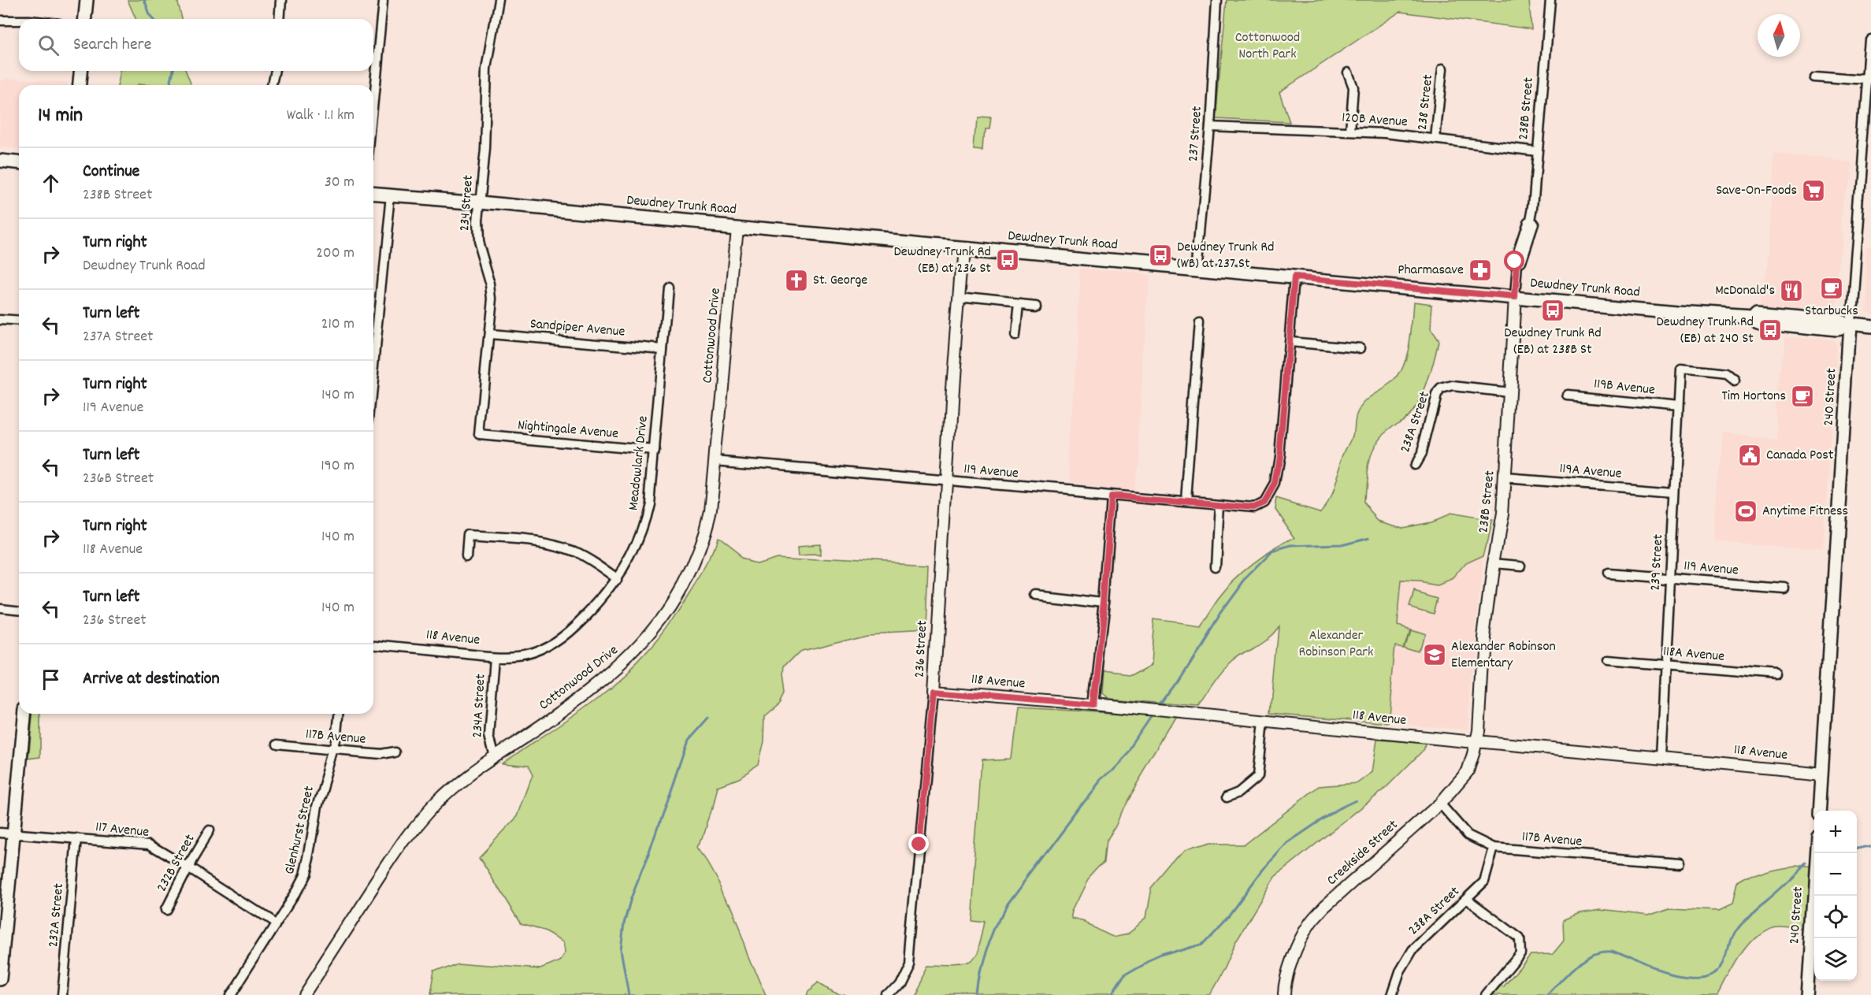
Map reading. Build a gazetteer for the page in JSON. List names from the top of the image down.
{
  "streets": {
    "main road": ["Dewdney Trunk Road", "240 Street"],
    "street": [
      "238 Street",
      "238B Street",
      "120B Avenue",
      "237 Street",
      "234 Street",
      "Sandpiper Avenue",
      "Cottonwood Drive",
      "119B Avenue",
      "238A Street",
      "Nightingale Avenue",
      "Meadowlark Drive",
      "119 Avenue",
      "119A Avenue",
      "239 Street",
      "118 Avenue",
      "236 Street",
      "118A Avenue",
      "234A Street",
      "117B Avenue",
      "117 Avenue",
      "Glenhurst Street",
      "Creekside Street",
      "232B Street",
      "232A Street"
    ]
  },
  "crossings": [
    ["238 Street", "120B Avenue"],
    ["238B Street", "120B Avenue"],
    ["238B Street", "Dewdney Trunk Road"],
    ["238B Street", "238A Street"],
    ["238B Street", "119A Avenue"],
    ["238B Street", "118 Avenue"],
    ["238B Street", "Creekside Street"],
    ["120B Avenue", "237 Street"],
    ["237 Street", "Dewdney Trunk Road"],
    ["234 Street", "Dewdney Trunk Road"],
    ["234 Street", "Sandpiper Avenue"],
    ["234 Street", "Nightingale Avenue"],
    ["Dewdney Trunk Road", "Cottonwood Drive"],
    ["Dewdney Trunk Road", "240 Street"],
    ["Dewdney Trunk Road", "236 Street"],
    ["Sandpiper Avenue", "Meadowlark Drive"],
    ["Cottonwood Drive", "119 Avenue"],
    ["Cottonwood Drive", "234A Street"],
    ["119B Avenue", "239 Street"],
    ["240 Street", "118 Avenue"],
    ["238A Street", "117B Avenue"],
    ["Nightingale Avenue", "Meadowlark Drive"],
    ["Meadowlark Drive", "118 Avenue"],
    ["119 Avenue", "239 Street"],
    ["119 Avenue", "236 Street"],
    ["119A Avenue", "239 Street"],
    ["239 Street", "118 Avenue"],
    ["239 Street", "118A Avenue"],
    ["118 Avenue", "236 Street"],
    ["118 Avenue", "234A Street"],
    ["118 Avenue", "Creekside Street"],
    ["117B Avenue", "Glenhurst Street"],
    ["117B Avenue", "Creekside Street"],
    ["117 Avenue", "Glenhurst Street"],
    ["117 Avenue", "232B Street"],
    ["117 Avenue", "232A Street"]
  ],
  "parks": ["Cottonwood North Park", "Alexander Robinson Park"],
  "places": {
    "supermarket": ["Save-On-Foods"],
    "bus stop": [
      "Dewdney Trunk Rd (WB) at 237 St",
      "Dewdney Trunk Rd (EB) at 236 St",
      "Dewdney Trunk Rd (EB) at 238B St",
      "Dewdney Trunk Rd (EB) at 240 St"
    ],
    "pharmacy": ["Pharmasave"],
    "church": ["St. George"],
    "cafe": ["Starbucks", "Tim Hortons"],
    "restaurant": ["McDonald's"],
    "public building": ["Canada Post"],
    "sports": ["Anytime Fitness"],
    "school or university": ["Alexander Robinson Elementary"]
  },
  "north": "top",
  "page": {
    "search": "Search here",
    "heading": ["14 min", "Walk · 1.1 km"],
    "list": [
      ["Continue", "238B Street", "30 m"],
      ["Turn right", "Dewdney Trunk Road", "200 m"],
      ["Turn left", "237A Street", "210 m"],
      ["Turn right", "119 Avenue", "140 m"],
      ["Turn left", "236B Street", "190 m"],
      ["Turn right", "118 Avenue", "140 m"],
      ["Turn left", "236 Street", "140 m"],
      "Arrive at destination"
    ],
    "map_buttons": ["+", "−"]
  }
}
